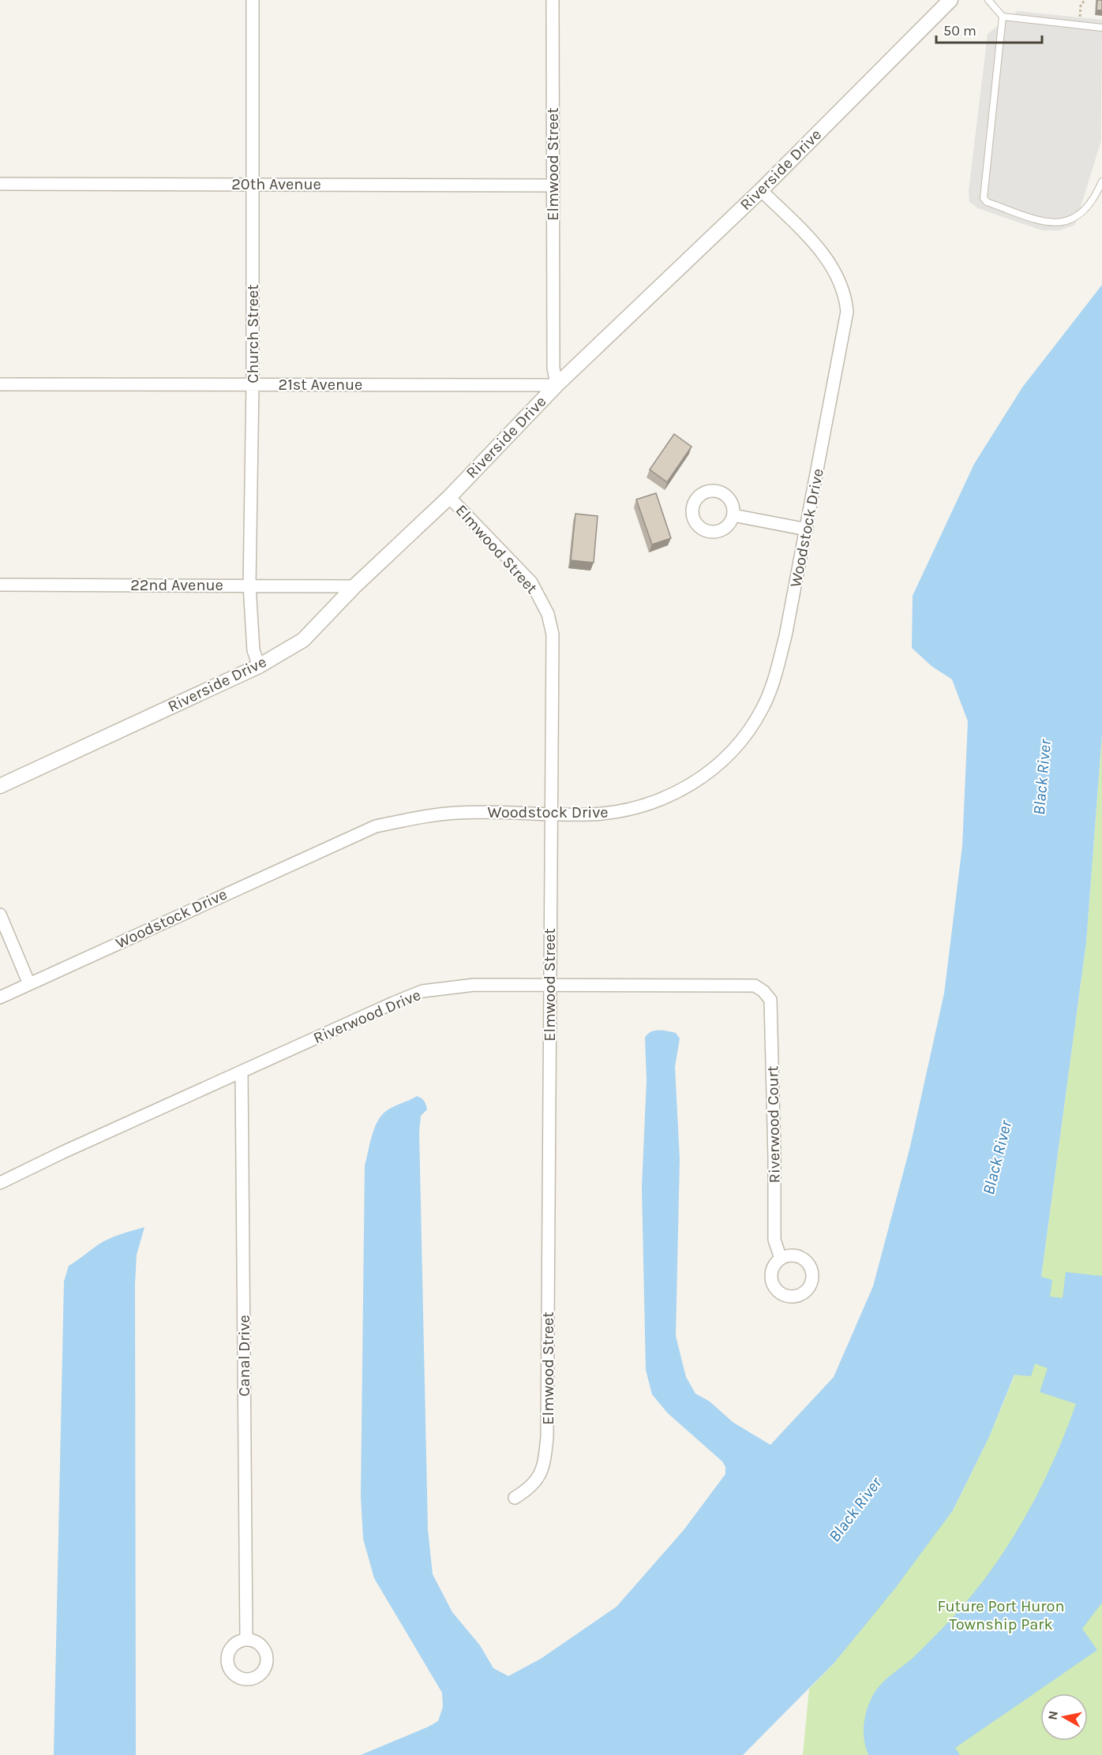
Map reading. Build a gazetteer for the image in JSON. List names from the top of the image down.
{
  "streets": {
    "street": [
      "Elmwood Street",
      "Riverside Drive",
      "20th Avenue",
      "Church Street",
      "21st Avenue",
      "Woodstock Drive",
      "22nd Avenue",
      "Riverwood Drive",
      "Riverwood Court",
      "Canal Drive"
    ]
  },
  "crossings": [
    ["Elmwood Street", "Riverside Drive"],
    ["Elmwood Street", "20th Avenue"],
    ["Elmwood Street", "21st Avenue"],
    ["Elmwood Street", "Woodstock Drive"],
    ["Elmwood Street", "Riverwood Drive"],
    ["Riverside Drive", "Church Street"],
    ["Riverside Drive", "21st Avenue"],
    ["Riverside Drive", "Woodstock Drive"],
    ["Riverside Drive", "22nd Avenue"],
    ["20th Avenue", "Church Street"],
    ["Church Street", "21st Avenue"],
    ["Church Street", "22nd Avenue"],
    ["Riverwood Drive", "Riverwood Court"],
    ["Riverwood Drive", "Canal Drive"]
  ],
  "water": ["Black River"],
  "parks": ["Future Port Huron Township Park"],
  "scale_bar": "50 m",
  "north": "left"
}
